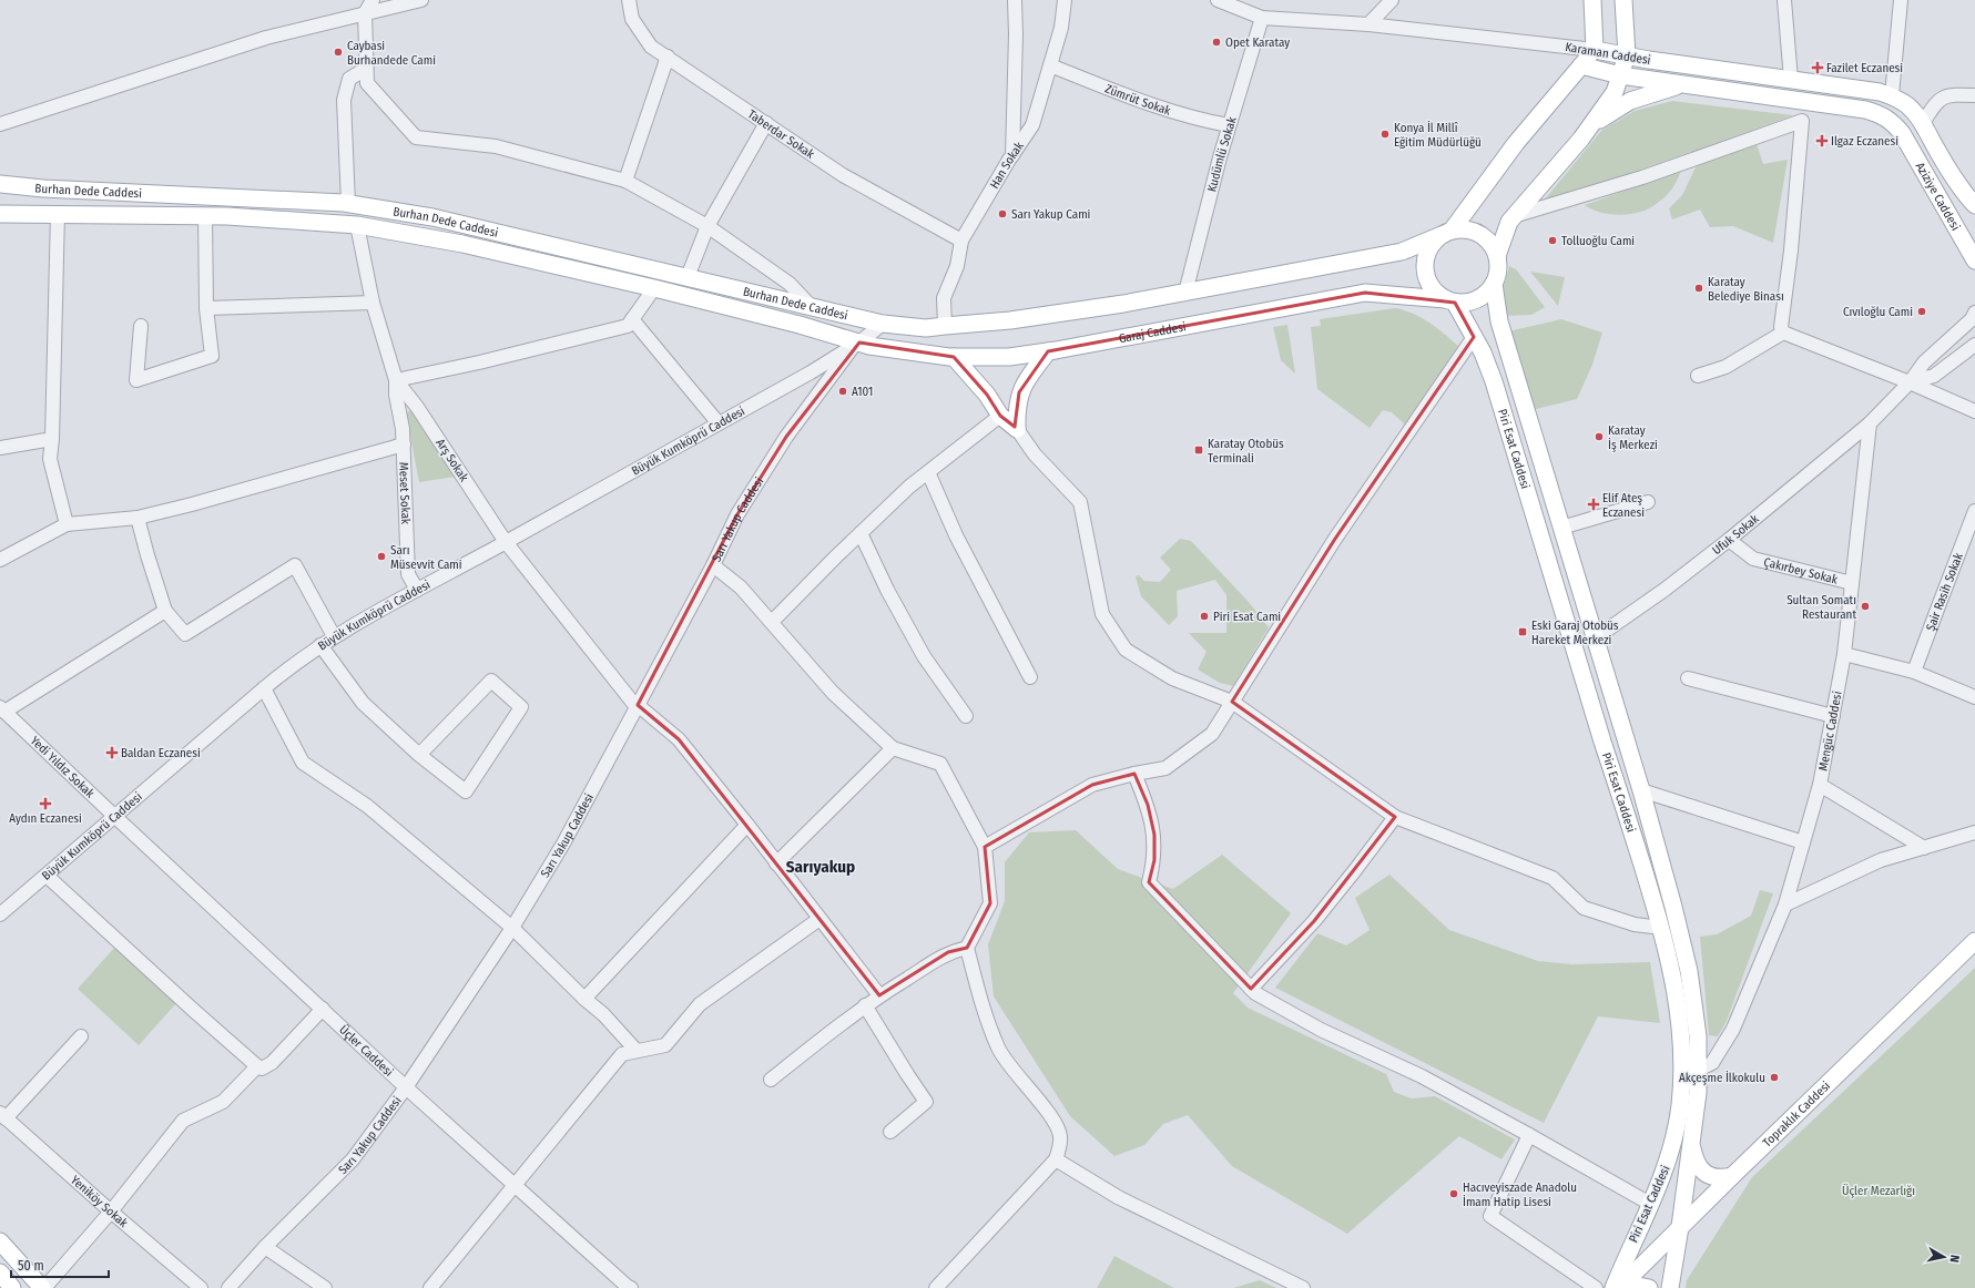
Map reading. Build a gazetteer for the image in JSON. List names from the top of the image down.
{
  "streets": {
    "main road": [
      "Karaman Caddesi",
      "Burhan Dede Caddesi",
      "Aziziye Caddesi",
      "Garaj Caddesi",
      "Piri Esat Caddesi",
      "Topraklık Caddesi"
    ],
    "street": [
      "Zümrüt Sokak",
      "Taberdar Sokak",
      "Kudümlü Sokak",
      "Han Sokak",
      "Büyük Kumköprü Caddesi",
      "Arş Sokak",
      "Meset Sokak",
      "Sarı Yakup Caddesi",
      "Ufuk Sokak",
      "Çakırbey Sokak",
      "Şair Rasih Sokak",
      "Mengüc Caddesi",
      "Yedi Yıldız Sokak",
      "Üçler Caddesi",
      "Yeniköy Sokak"
    ]
  },
  "crossings": [
    ["Karaman Caddesi", "Kudümlü Sokak"],
    ["Karaman Caddesi", "Aziziye Caddesi"],
    ["Zümrüt Sokak", "Kudümlü Sokak"],
    ["Zümrüt Sokak", "Han Sokak"],
    ["Taberdar Sokak", "Han Sokak"],
    ["Burhan Dede Caddesi", "Garaj Caddesi"],
    ["Burhan Dede Caddesi", "Büyük Kumköprü Caddesi"],
    ["Burhan Dede Caddesi", "Sarı Yakup Caddesi"],
    ["Garaj Caddesi", "Büyük Kumköprü Caddesi"],
    ["Garaj Caddesi", "Piri Esat Caddesi"],
    ["Garaj Caddesi", "Sarı Yakup Caddesi"],
    ["Büyük Kumköprü Caddesi", "Arş Sokak"],
    ["Büyük Kumköprü Caddesi", "Meset Sokak"],
    ["Büyük Kumköprü Caddesi", "Sarı Yakup Caddesi"],
    ["Büyük Kumköprü Caddesi", "Yedi Yıldız Sokak"],
    ["Piri Esat Caddesi", "Ufuk Sokak"],
    ["Piri Esat Caddesi", "Mengüc Caddesi"],
    ["Piri Esat Caddesi", "Topraklık Caddesi"],
    ["Arş Sokak", "Meset Sokak"],
    ["Arş Sokak", "Sarı Yakup Caddesi"],
    ["Sarı Yakup Caddesi", "Üçler Caddesi"],
    ["Ufuk Sokak", "Çakırbey Sokak"],
    ["Ufuk Sokak", "Mengüc Caddesi"],
    ["Çakırbey Sokak", "Mengüc Caddesi"],
    ["Yedi Yıldız Sokak", "Üçler Caddesi"]
  ],
  "districts": ["Sarıyakup"],
  "parks": ["Üçler Mezarlığı"],
  "places": {
    "other": [
      "Opet Karatay",
      "Caybasi Burhandede Cami",
      "Konya İl Millî Eğitim Müdürlüğü",
      "Sarı Yakup Cami",
      "Tolluoğlu Cami",
      "Karatay Belediye Binası",
      "Cıvıloğlu Cami",
      "A101",
      "Karatay İş Merkezi",
      "Sarı Müsevvit Cami",
      "Sultan Somatı Restaurant",
      "Piri Esat Cami",
      "Akçeşme İlkokulu",
      "Hacıveyiszade Anadolu İmam Hatip Lisesi"
    ],
    "health": [
      "Fazilet Eczanesi",
      "Ilgaz Eczanesi",
      "Elif Ateş Eczanesi",
      "Baldan Eczanesi",
      "Aydın Eczanesi"
    ],
    "transit": ["Karatay Otobüs Terminali", "Eski Garaj Otobüs Hareket Merkezi"]
  },
  "scale_bar": "50 m",
  "north": "right"
}
